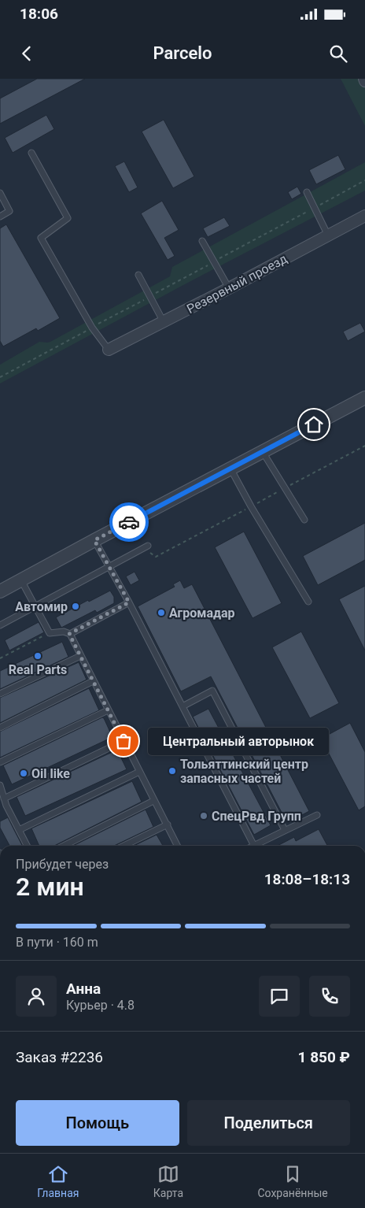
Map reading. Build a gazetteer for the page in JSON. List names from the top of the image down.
{
  "streets": {
    "street": ["Резервный проезд"]
  },
  "places": [
    "Автомир",
    "Агромадар",
    "Real Parts",
    "Центральный авторынок",
    "Тольяттинский центр запасных частей",
    "Oil like",
    "СпецРвд Групп"
  ],
  "page": {
    "status": "18:06",
    "header": "Parcelo",
    "bubble": "Центральный авторынок",
    "heading": ["2 мин", "Прибудет через", "18:08–18:13"],
    "panel": [
      "Анна",
      "Курьер · 4.8",
      "Заказ #2236",
      "1 850 ₽"
    ],
    "bar": "В пути · 160 m",
    "buttons": ["Помощь", "Поделиться"],
    "tabs": ["Главная", "Карта", "Сохранённые"]
  }
}
